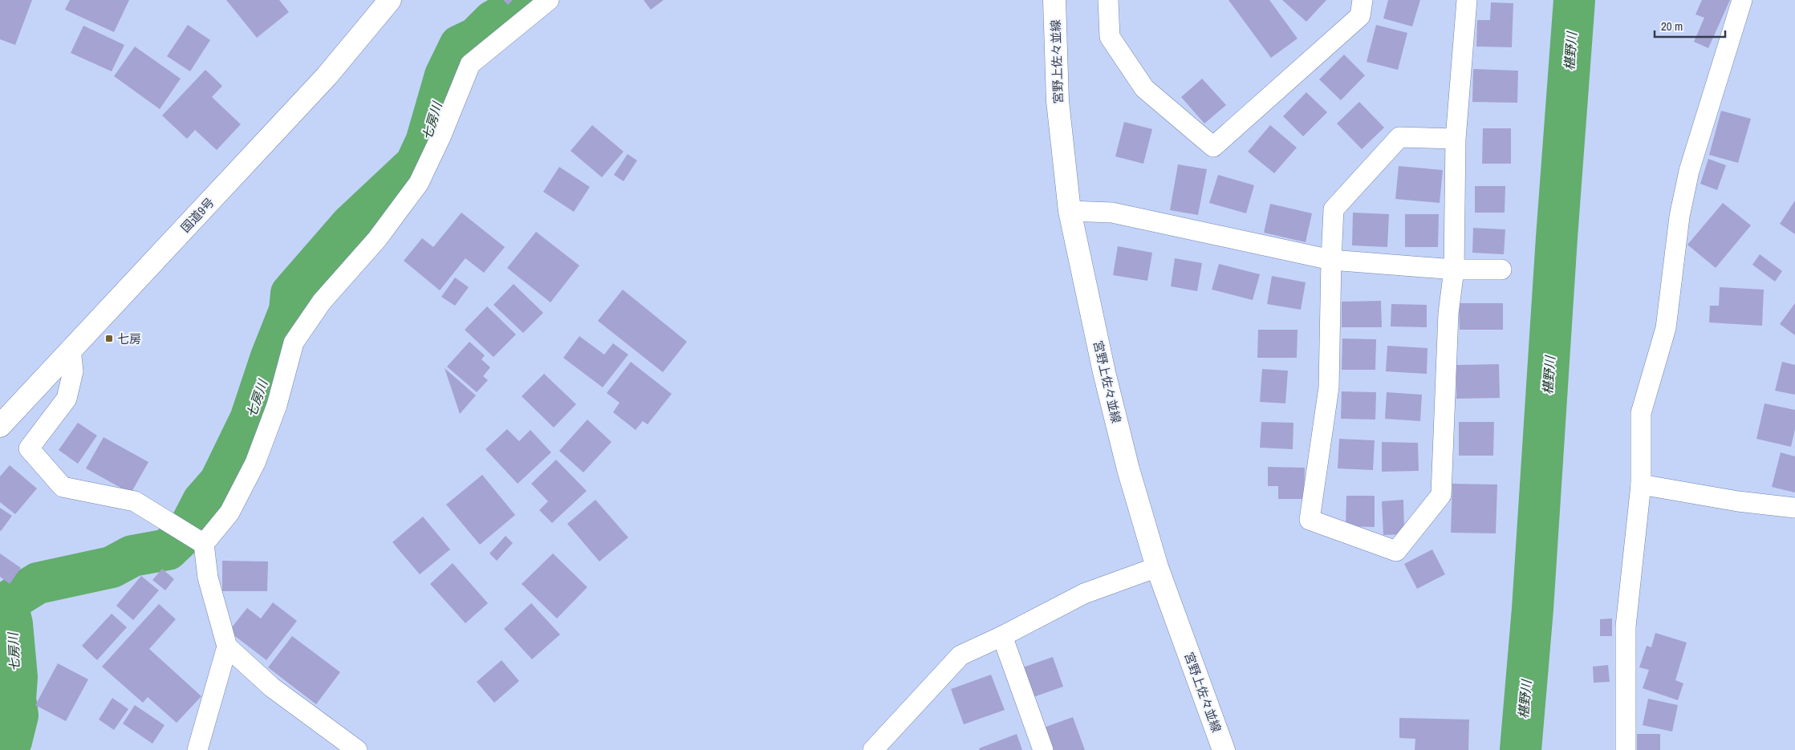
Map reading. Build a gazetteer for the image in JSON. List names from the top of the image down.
{
  "streets": {
    "main road": ["宮野上佐々並線", "国道9号"]
  },
  "water": ["椹野川", "七房川"],
  "places": {
    "transit": ["七房"]
  },
  "scale_bar": "20 m"
}
